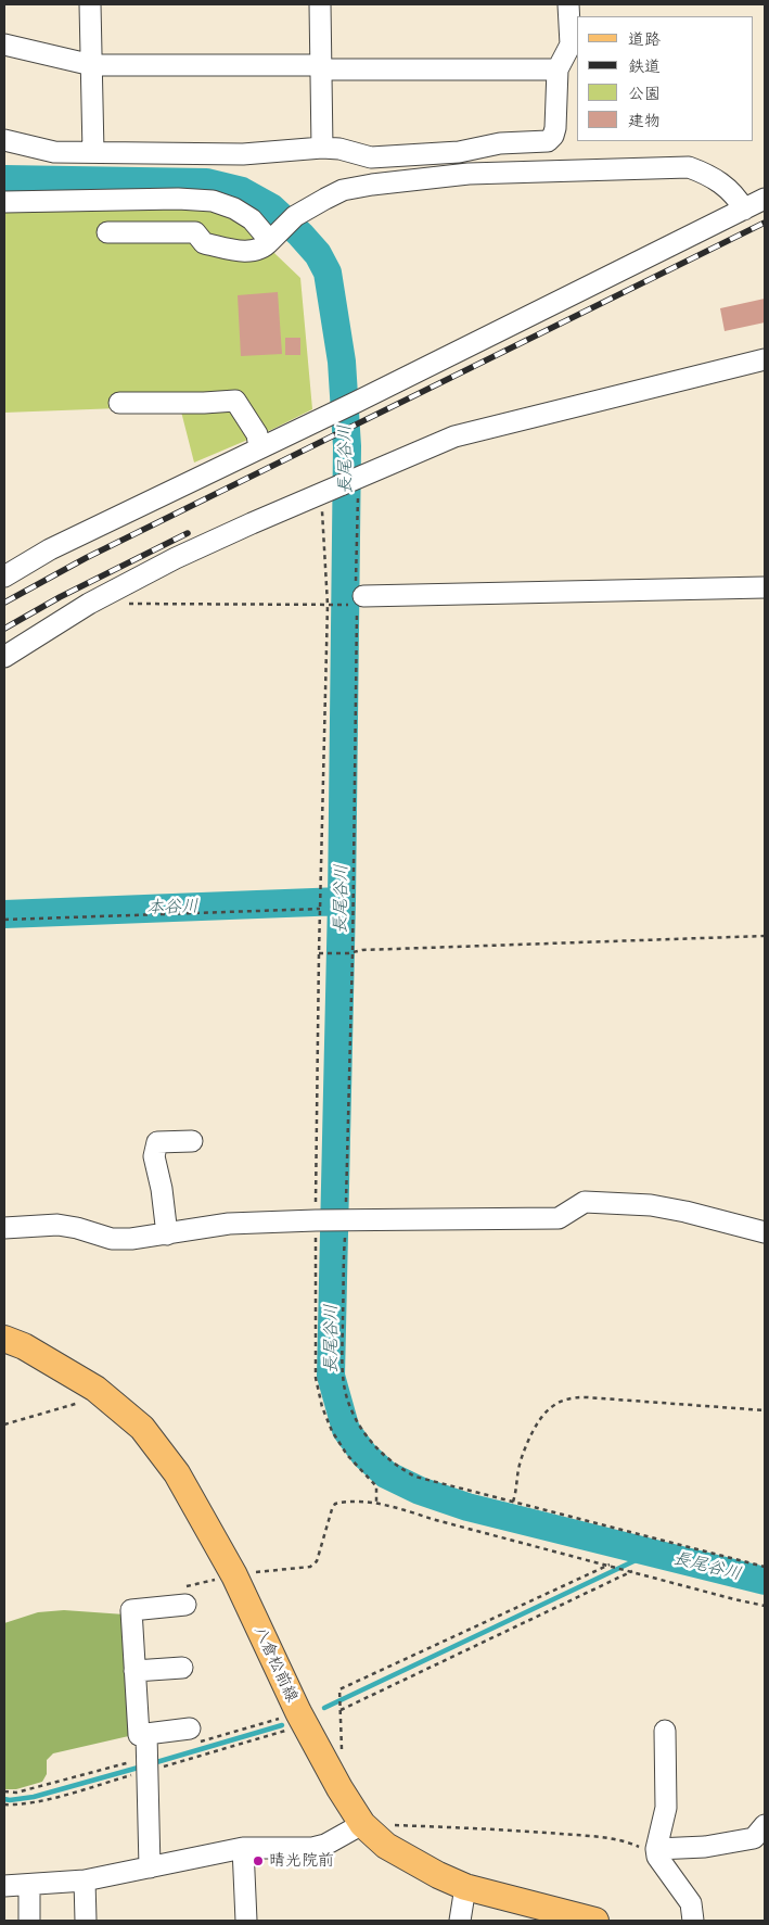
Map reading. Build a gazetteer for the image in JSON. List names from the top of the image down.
{
  "streets": {
    "main road": ["八倉松前線"]
  },
  "water": ["長尾谷川", "本谷川"],
  "places": ["晴光院前"],
  "legend": [
    "道路",
    "鉄道",
    "公園",
    "建物"
  ]
}
